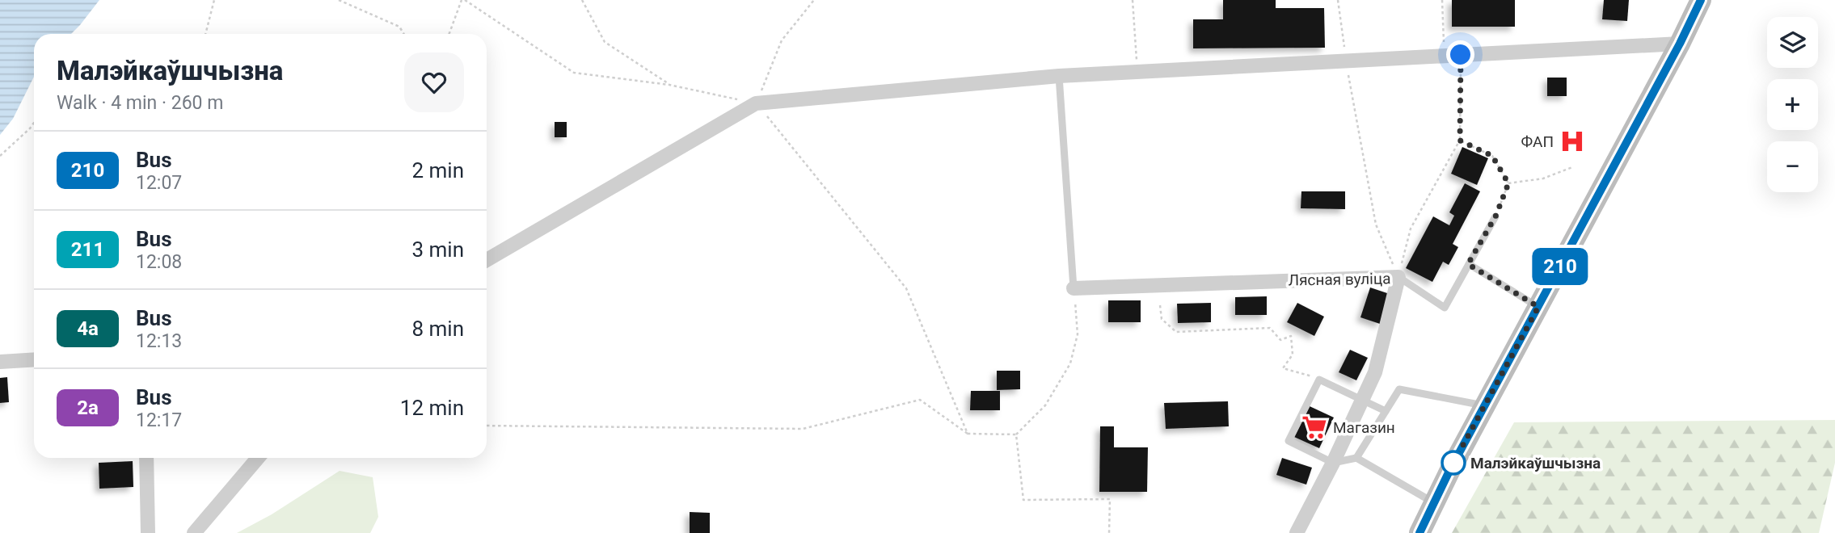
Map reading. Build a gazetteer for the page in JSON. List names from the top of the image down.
{
  "streets": {
    "street": ["Лясная вуліца"]
  },
  "places": {
    "hospital": ["ФАП"],
    "supermarket": ["Магазин"],
    "other": ["Малэйкаўшчызна"]
  },
  "lines": ["bus line 210"],
  "page": {
    "on_map": "210",
    "map_buttons": ["+", "−"],
    "heading": ["Малэйкаўшчызна", "Walk · 4 min · 260 m"],
    "list": [
      {
        "mark": "210",
        "name": "Bus",
        "note": "12:07",
        "value": "2 min"
      },
      {
        "mark": "211",
        "name": "Bus",
        "note": "12:08",
        "value": "3 min"
      },
      {
        "mark": "4а",
        "name": "Bus",
        "note": "12:13",
        "value": "8 min"
      },
      {
        "mark": "2а",
        "name": "Bus",
        "note": "12:17",
        "value": "12 min"
      }
    ]
  }
}
